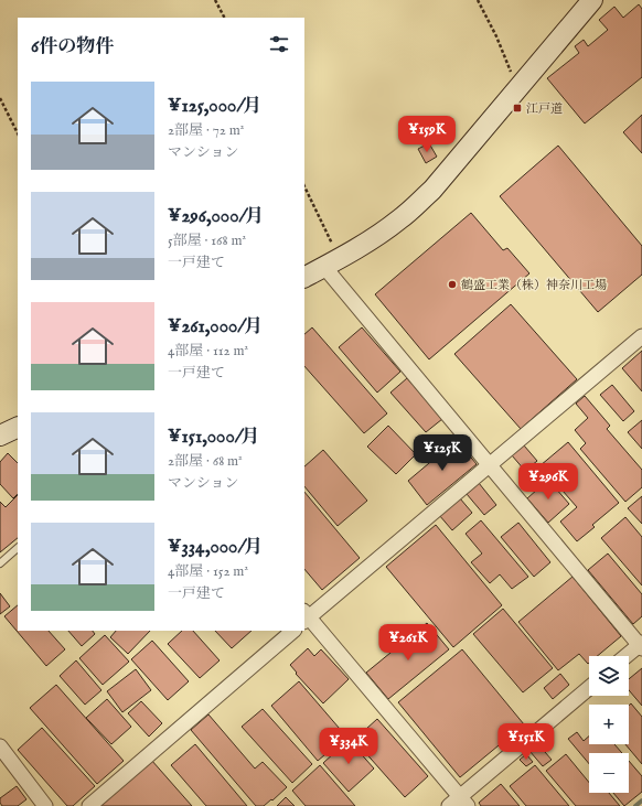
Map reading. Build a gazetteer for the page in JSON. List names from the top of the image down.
{
  "places": {
    "transit": ["江戸道"],
    "other": ["鶴盛工業（株）神奈川工場"]
  },
  "page": {
    "heading": "6件の物件",
    "list": [
      {
        "name": "¥125,000/月",
        "note": "2部屋 · 72 m² · マンション"
      },
      {
        "name": "¥296,000/月",
        "note": "5部屋 · 168 m² · 一戸建て"
      },
      {
        "name": "¥261,000/月",
        "note": "4部屋 · 112 m² · 一戸建て"
      },
      {
        "name": "¥151,000/月",
        "note": "2部屋 · 68 m² · マンション"
      },
      {
        "name": "¥334,000/月",
        "note": "4部屋 · 152 m² · 一戸建て"
      }
    ],
    "price": [
      "¥159K",
      "¥125K",
      "¥296K",
      "¥261K",
      "¥151K",
      "¥334K"
    ],
    "map_buttons": ["+", "−"]
  }
}
